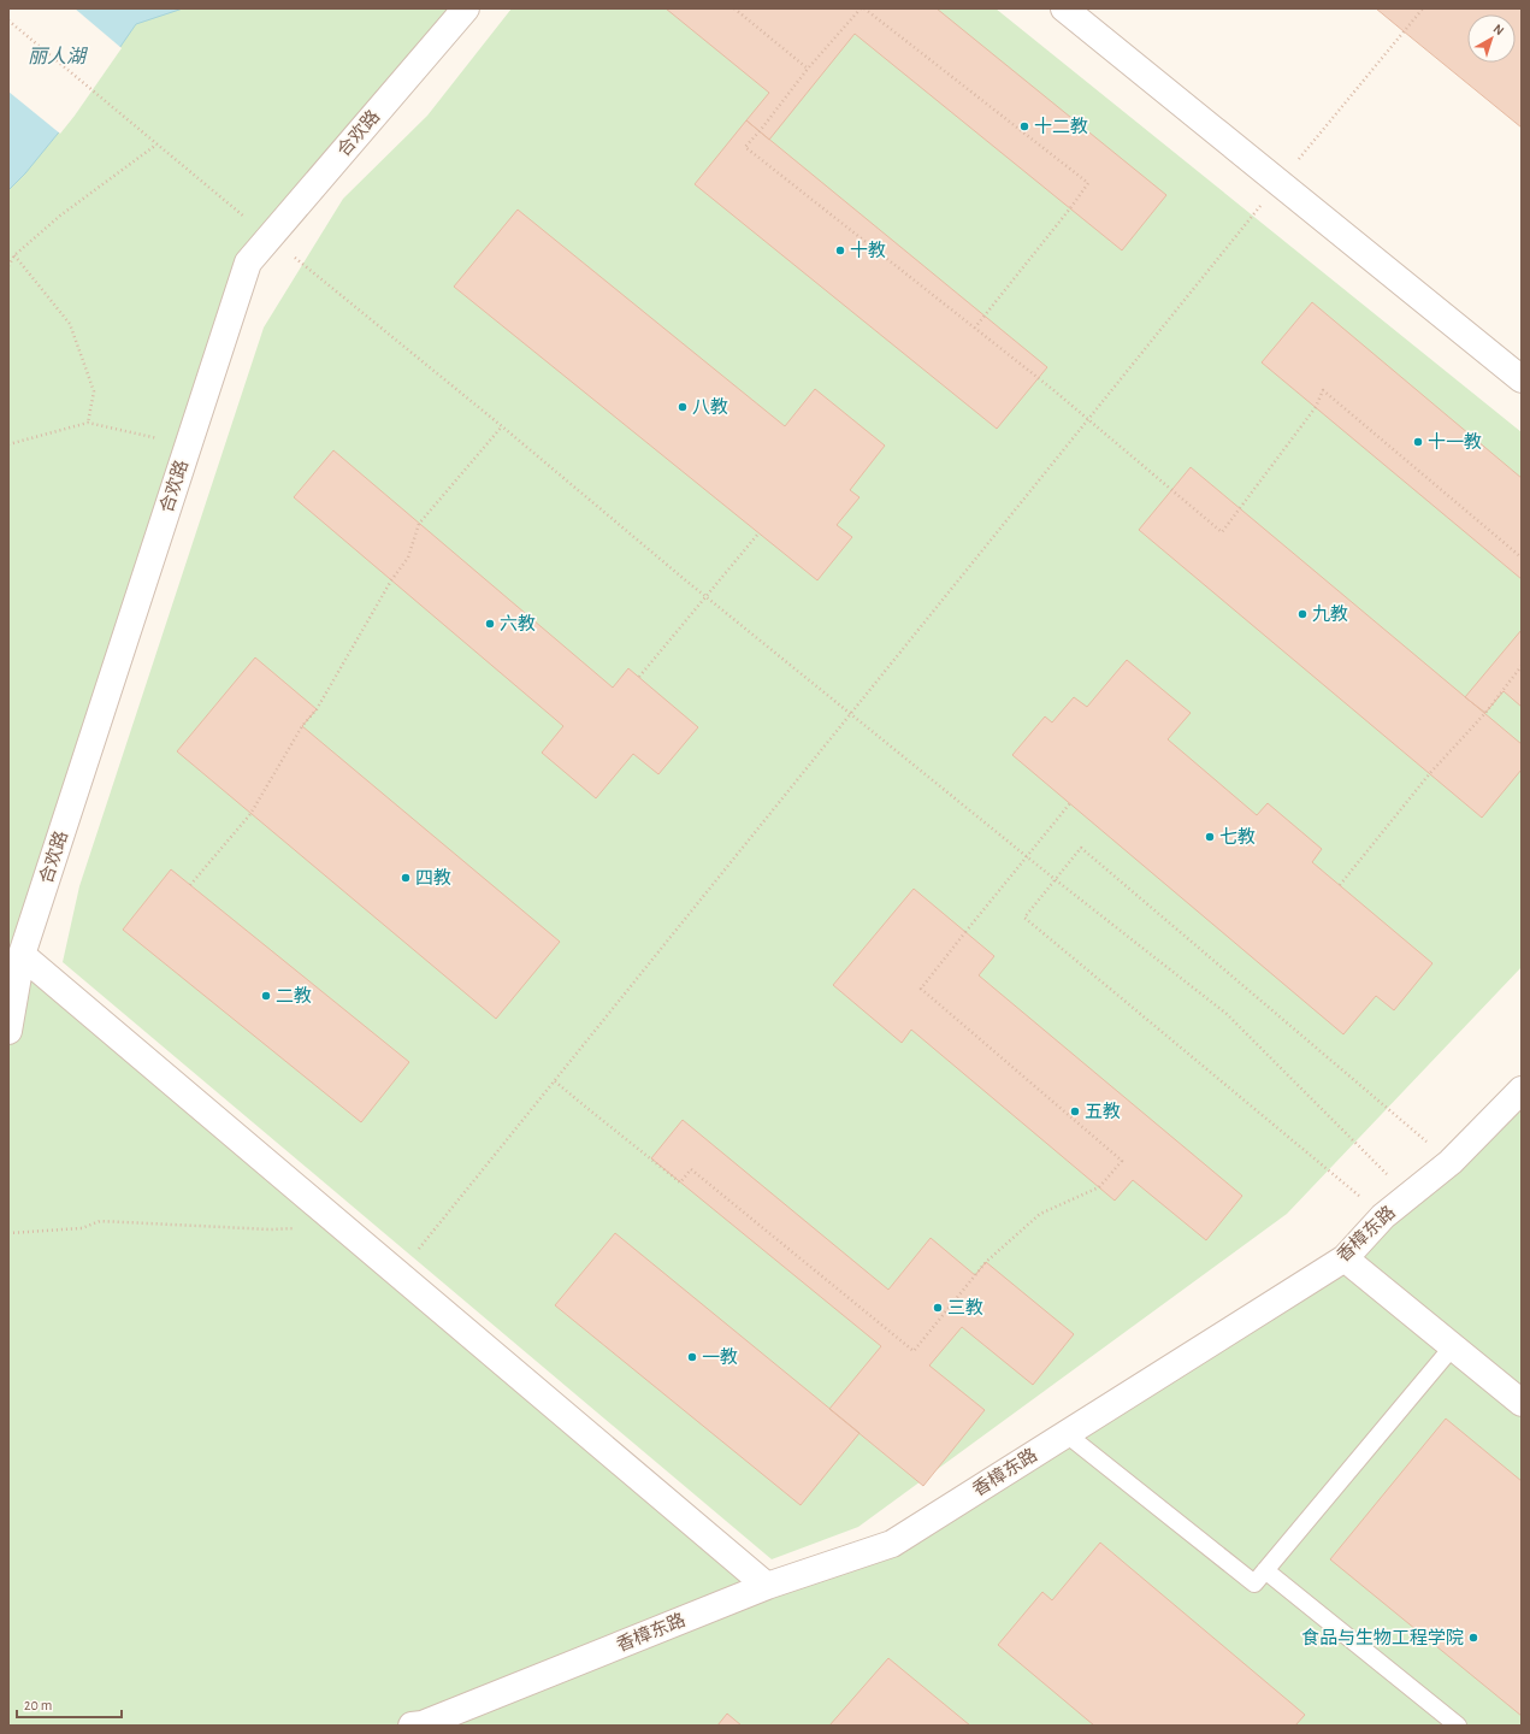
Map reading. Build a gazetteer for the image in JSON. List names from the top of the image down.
{
  "streets": {
    "street": ["合欢路", "香樟东路"]
  },
  "water": ["丽人湖"],
  "places": [
    "十二教",
    "十教",
    "八教",
    "十一教",
    "九教",
    "六教",
    "七教",
    "四教",
    "二教",
    "五教",
    "三教",
    "一教",
    "食品与生物工程学院"
  ],
  "scale_bar": "20 m",
  "north": "top right"
}
